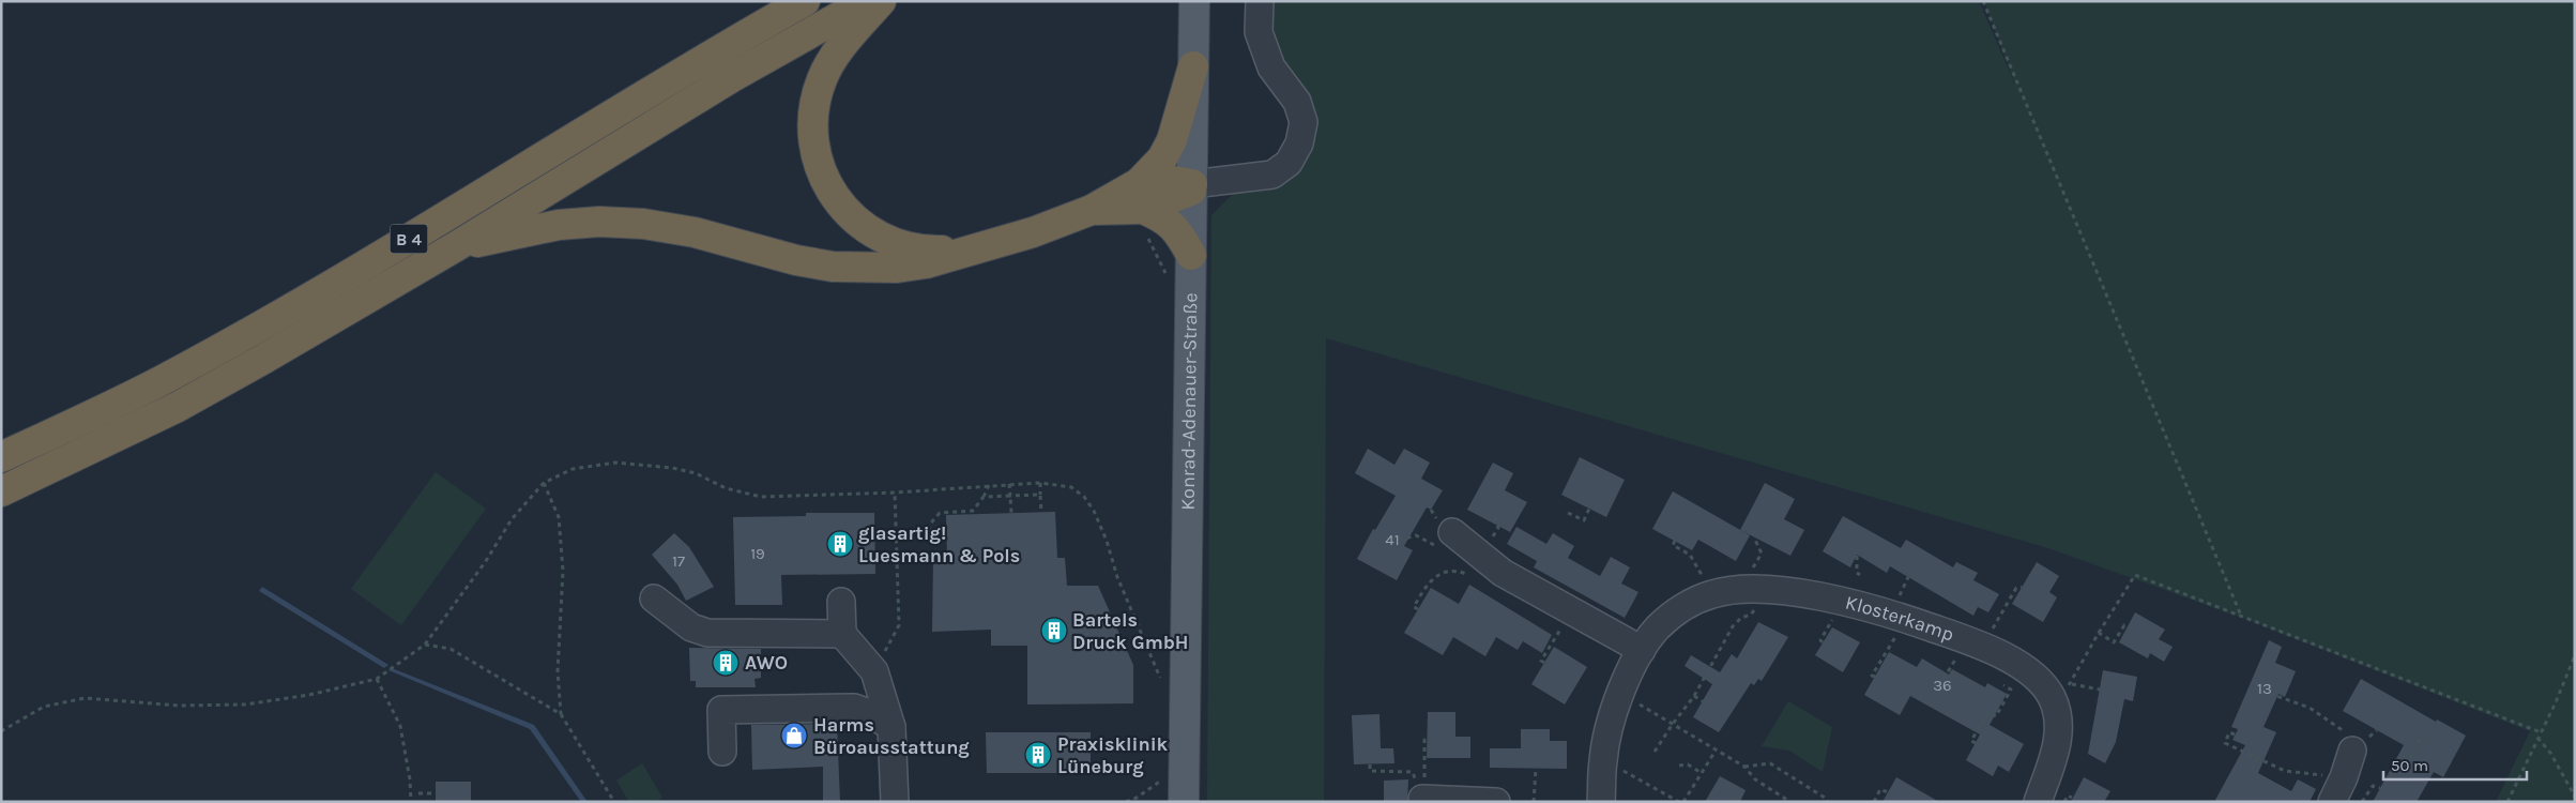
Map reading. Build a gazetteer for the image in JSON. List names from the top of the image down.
{
  "streets": {
    "highway": ["B 4"],
    "main road": ["Konrad-Adenauer-Straße"],
    "street": ["Klosterkamp"]
  },
  "places": {
    "building": [
      "glasartig! Luesmann & Pols",
      "Bartels Druck GmbH",
      "AWO",
      "Praxisklinik Lüneburg"
    ],
    "shop": ["Harms Büroausstattung"]
  },
  "house_numbers": [
    "41",
    "19",
    "17",
    "36",
    "13"
  ],
  "scale_bar": "50 m"
}
